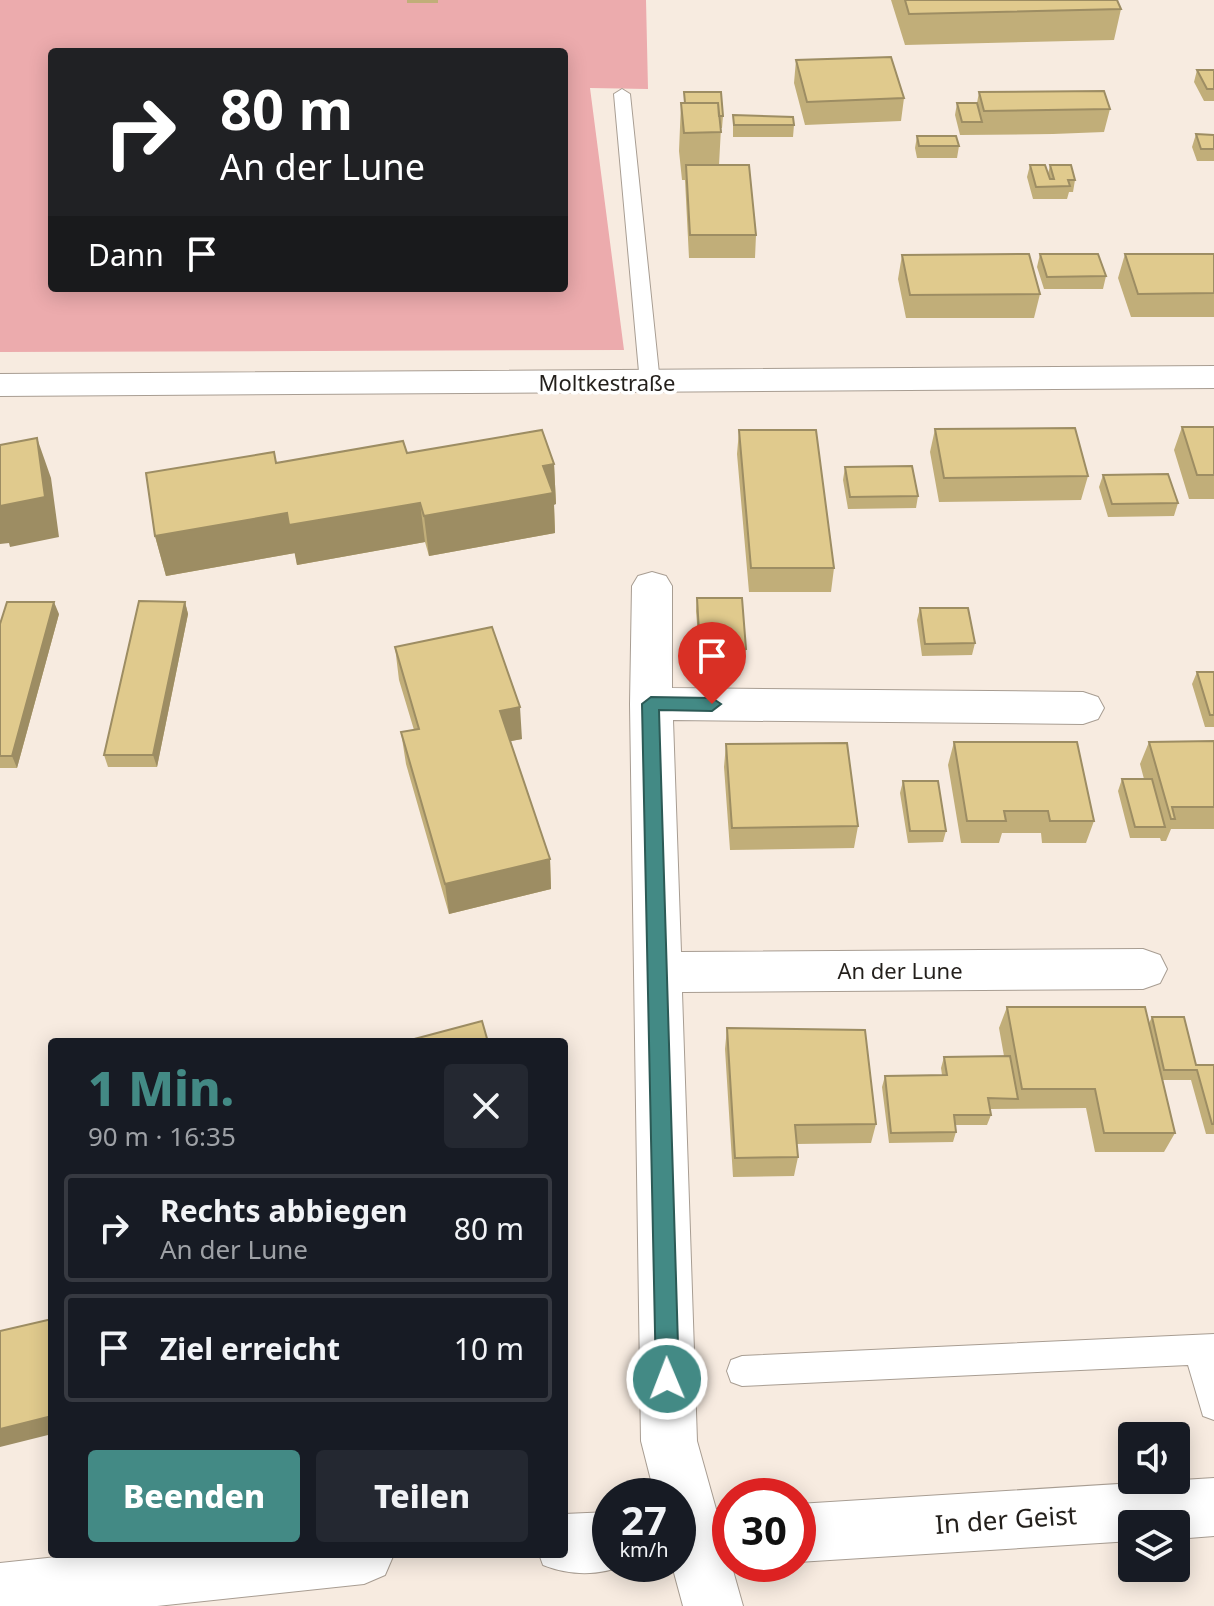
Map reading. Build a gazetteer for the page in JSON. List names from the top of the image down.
{
  "streets": {
    "street": ["Moltkestraße", "An der Lune", "In der Geist"]
  },
  "page": {
    "turn": ["80 m", "An der Lune"],
    "then": "Dann",
    "heading": ["1 Min.", "90 m · 16:35"],
    "list": [
      {
        "name": "Rechts abbiegen",
        "note": "An der Lune",
        "value": "80 m"
      },
      {
        "name": "Ziel erreicht",
        "value": "10 m"
      }
    ],
    "buttons": ["Beenden", "Teilen"],
    "speed": "27 km/h",
    "limit": "30"
  }
}
